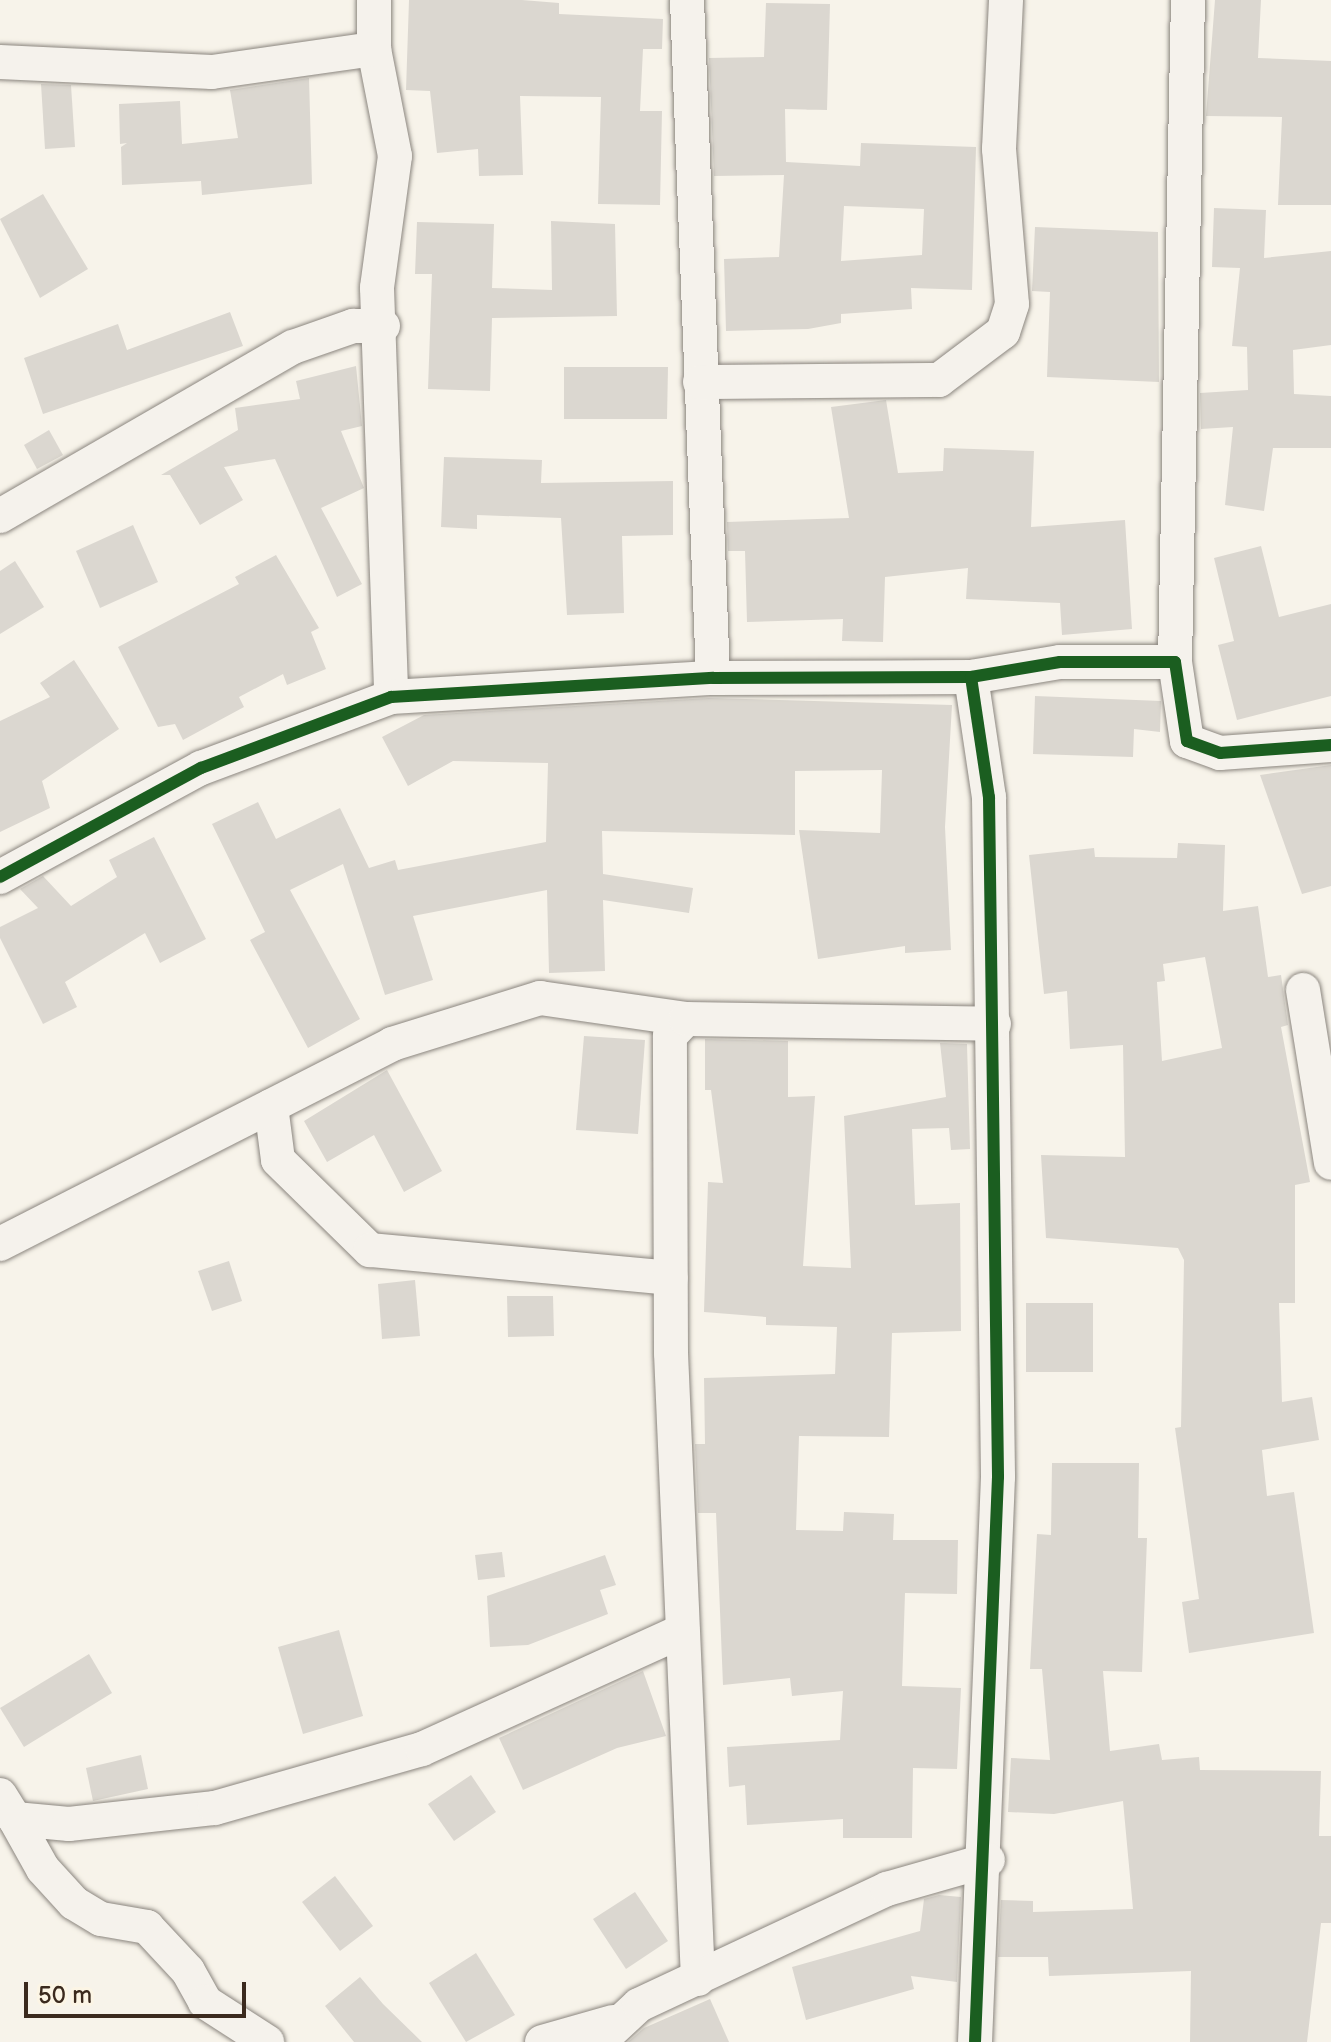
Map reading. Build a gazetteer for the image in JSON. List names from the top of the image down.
{
  "scale_bar": "50 m"
}
